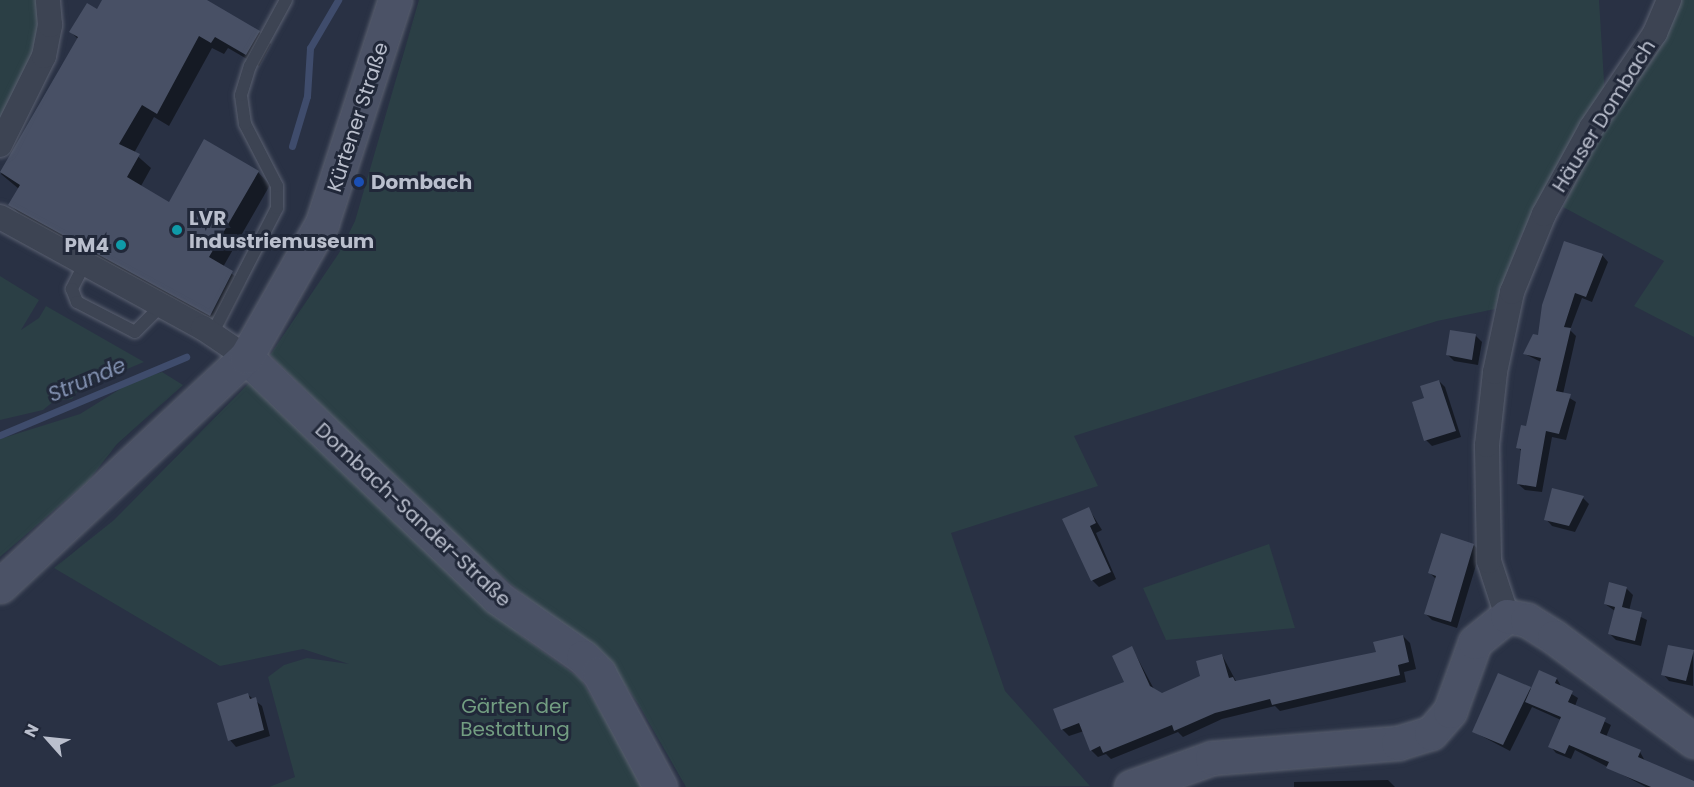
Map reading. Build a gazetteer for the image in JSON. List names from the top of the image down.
{
  "streets": {
    "street": ["Häuser Dombach", "Kürtener Straße", "Dombach-Sander-Straße"]
  },
  "crossings": [
    ["Kürtener Straße", "Dombach-Sander-Straße"]
  ],
  "water": ["Strunde"],
  "parks": ["Gärten der Bestattung"],
  "places": ["Dombach", "LVR Industriemuseum", "PM4"],
  "north": "top left"
}
